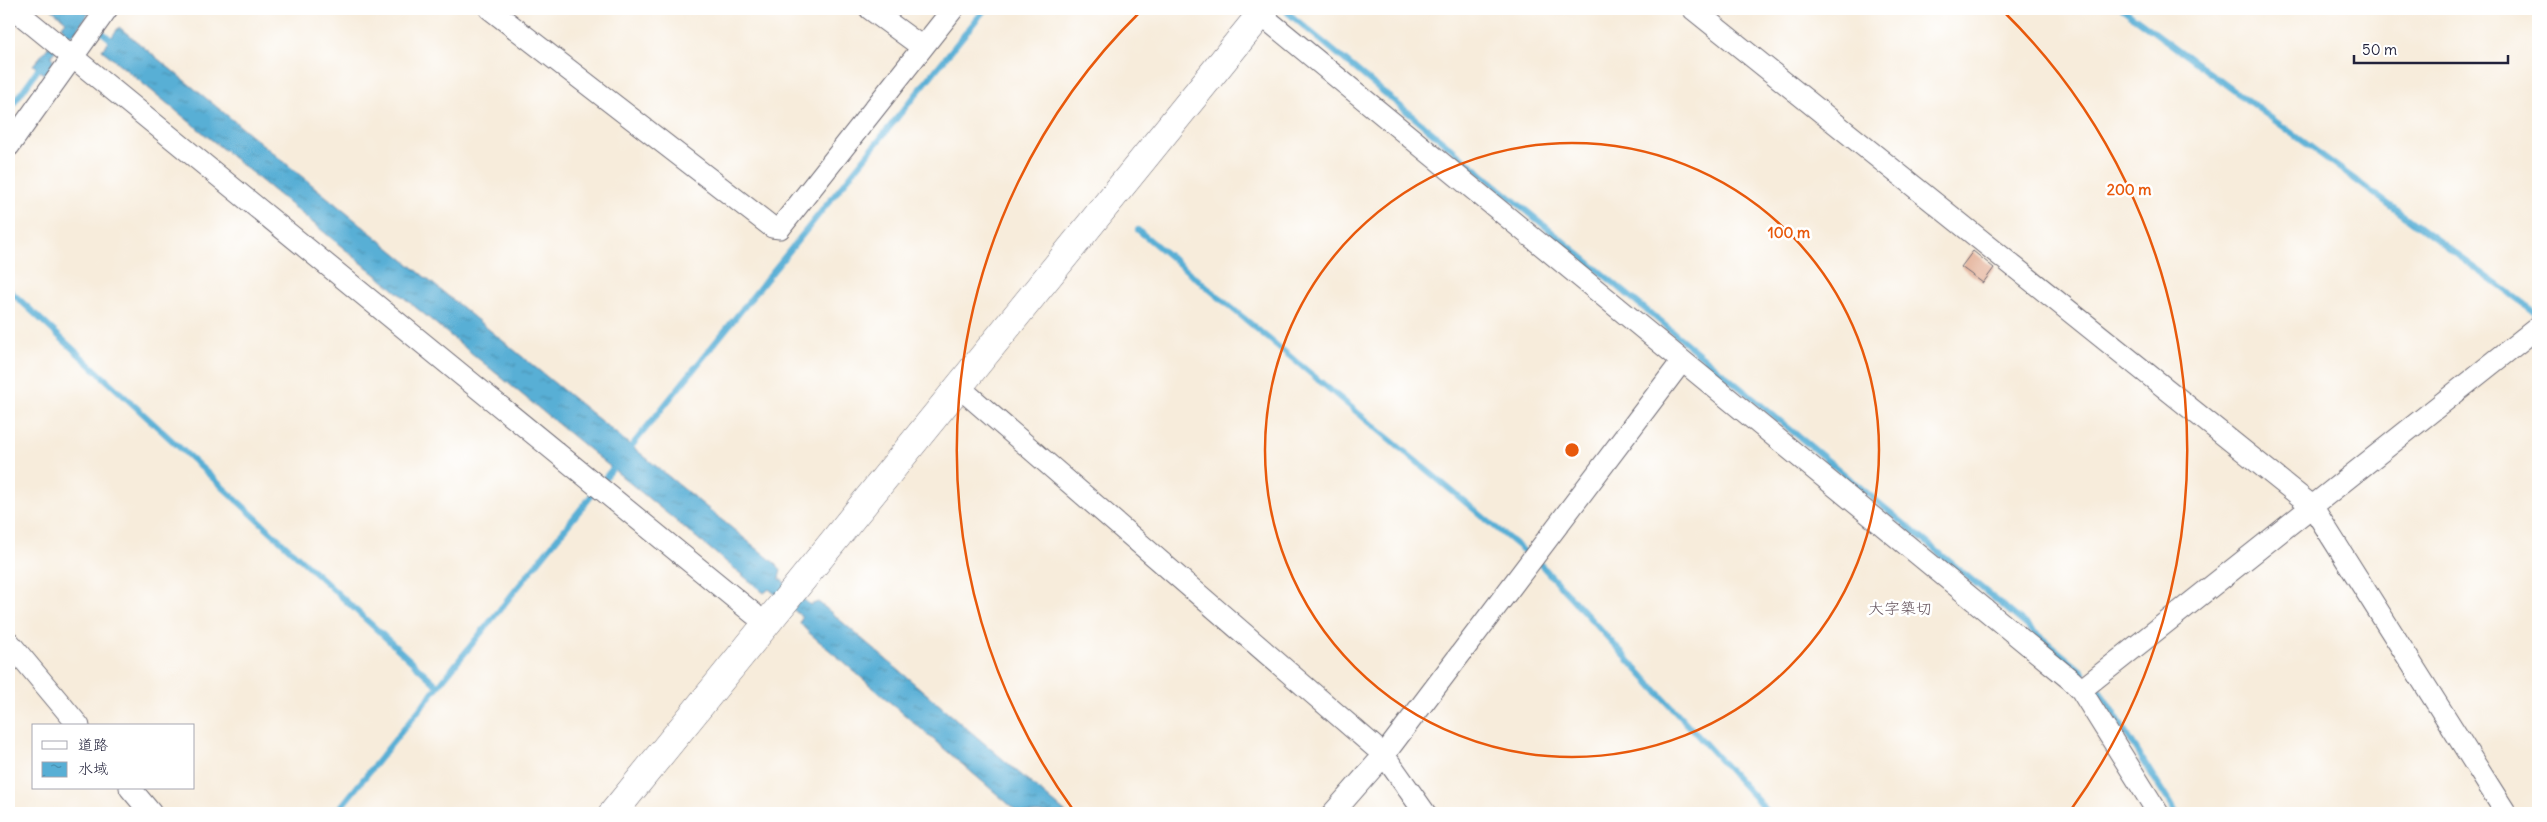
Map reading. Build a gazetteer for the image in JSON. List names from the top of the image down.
{
  "districts": ["大字築切"],
  "legend": ["道路", "水域"],
  "scale_bar": "50 m",
  "rings": ["200 m", "100 m"]
}
